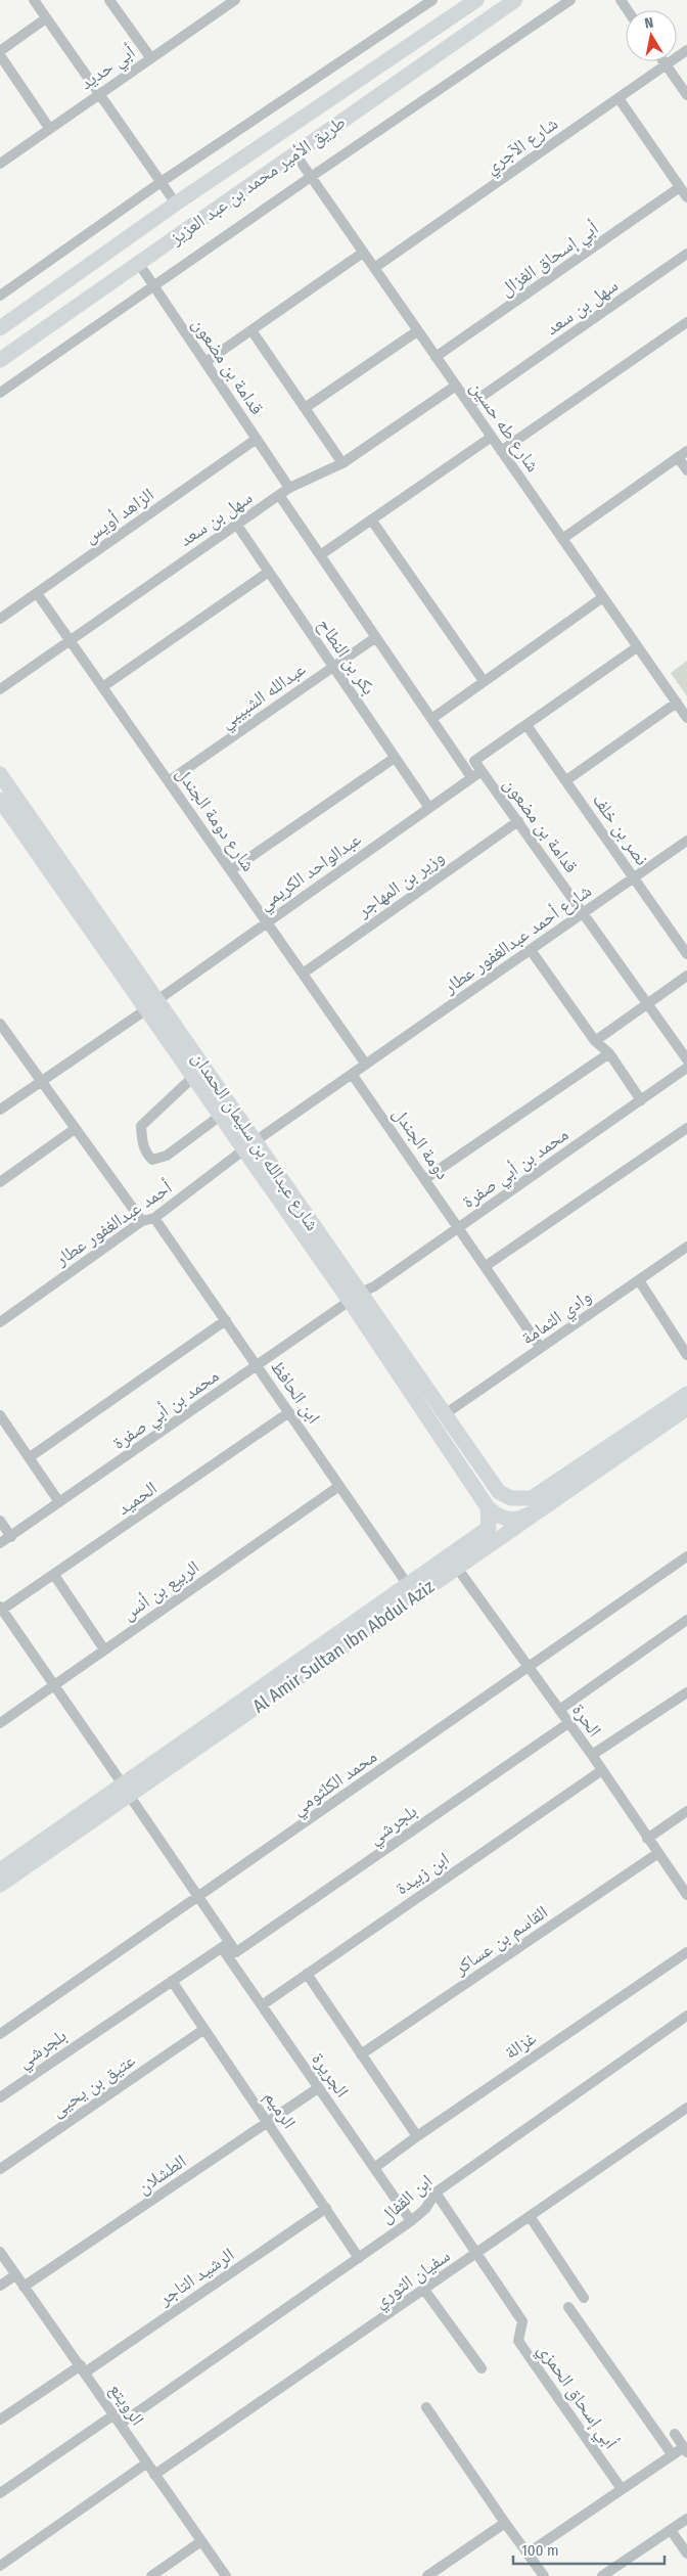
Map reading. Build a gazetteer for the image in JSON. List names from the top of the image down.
{
  "streets": {
    "street": [
      "أبي حديد",
      "شارع الآجري",
      "طريق الأمير محمد بن عبد العزيز",
      "أبي إسحاق الغزال",
      "سهل بن سعد",
      "قدامة بن مضعون",
      "شارع طه حسين",
      "الزاهد أويس",
      "بكر بن النطاح",
      "عبدالله الشبيبي",
      "شارع دومة الجندل",
      "نصر بن خلف",
      "عبدالواحد الكريمي",
      "وزير بن المهاجر",
      "شارع أحمد عبدالغفور عطار",
      "شارع عبدالله بن سليمان الحمدان",
      "دومة الجندل",
      "محمد بن أبي صفرة",
      "أحمد عبدالغفور عطار",
      "وادي الثمامة",
      "ابن الحافظ",
      "الحميد",
      "الربيع بن أنس",
      "Al Amir Sultan Ibn Abdul Aziz",
      "الحرة",
      "محمد الكلثومي",
      "بلجرشي",
      "ابن زبيدة",
      "القاسم بن عساكر",
      "غزالة",
      "الجريرة",
      "عتيق بن يحيى",
      "الرميم",
      "الطشلان",
      "ابن القفال",
      "الرشيد التاجر",
      "سفيان الثوري",
      "أبي إسحاق الحمزي",
      "الرويتع"
    ]
  },
  "crossings": [
    ["شارع الآجري", "شارع طه حسين"],
    ["طريق الأمير محمد بن عبد العزيز", "قدامة بن مضعون"],
    ["طريق الأمير محمد بن عبد العزيز", "شارع طه حسين"],
    ["أبي إسحاق الغزال", "شارع طه حسين"],
    ["سهل بن سعد", "قدامة بن مضعون"],
    ["سهل بن سعد", "شارع طه حسين"],
    ["سهل بن سعد", "بكر بن النطاح"],
    ["سهل بن سعد", "شارع دومة الجندل"],
    ["قدامة بن مضعون", "الزاهد أويس"],
    ["قدامة بن مضعون", "نصر بن خلف"],
    ["قدامة بن مضعون", "عبدالواحد الكريمي"],
    ["قدامة بن مضعون", "وزير بن المهاجر"],
    ["قدامة بن مضعون", "شارع أحمد عبدالغفور عطار"],
    ["الزاهد أويس", "شارع دومة الجندل"],
    ["بكر بن النطاح", "عبدالله الشبيبي"],
    ["بكر بن النطاح", "عبدالواحد الكريمي"],
    ["عبدالله الشبيبي", "شارع دومة الجندل"],
    ["شارع دومة الجندل", "عبدالواحد الكريمي"],
    ["شارع دومة الجندل", "وزير بن المهاجر"],
    ["شارع دومة الجندل", "شارع أحمد عبدالغفور عطار"],
    ["نصر بن خلف", "شارع أحمد عبدالغفور عطار"],
    ["عبدالواحد الكريمي", "شارع عبدالله بن سليمان الحمدان"],
    ["شارع عبدالله بن سليمان الحمدان", "محمد بن أبي صفرة"],
    ["شارع عبدالله بن سليمان الحمدان", "أحمد عبدالغفور عطار"],
    ["شارع عبدالله بن سليمان الحمدان", "وادي الثمامة"],
    ["دومة الجندل", "محمد بن أبي صفرة"],
    ["دومة الجندل", "وادي الثمامة"],
    ["محمد بن أبي صفرة", "ابن الحافظ"],
    ["أحمد عبدالغفور عطار", "ابن الحافظ"],
    ["ابن الحافظ", "الحميد"],
    ["ابن الحافظ", "الربيع بن أنس"],
    ["ابن الحافظ", "Al Amir Sultan Ibn Abdul Aziz"],
    ["الحميد", "الجريرة"],
    ["الربيع بن أنس", "الجريرة"],
    ["Al Amir Sultan Ibn Abdul Aziz", "الحرة"],
    ["Al Amir Sultan Ibn Abdul Aziz", "الجريرة"],
    ["الحرة", "محمد الكلثومي"],
    ["الحرة", "بلجرشي"],
    ["الحرة", "ابن زبيدة"],
    ["الحرة", "القاسم بن عساكر"],
    ["محمد الكلثومي", "الجريرة"],
    ["بلجرشي", "الجريرة"],
    ["بلجرشي", "الرميم"],
    ["ابن زبيدة", "الجريرة"],
    ["غزالة", "الجريرة"],
    ["الجريرة", "الطشلان"],
    ["الجريرة", "ابن القفال"],
    ["عتيق بن يحيى", "الرميم"],
    ["الرميم", "الطشلان"],
    ["الرميم", "ابن القفال"],
    ["الرميم", "الرشيد التاجر"],
    ["الطشلان", "الرويتع"],
    ["ابن القفال", "أبي إسحاق الحمزي"],
    ["ابن القفال", "الرويتع"],
    ["الرشيد التاجر", "الرويتع"],
    ["سفيان الثوري", "أبي إسحاق الحمزي"],
    ["سفيان الثوري", "الرويتع"]
  ],
  "scale_bar": "100 m",
  "north": "top"
}
